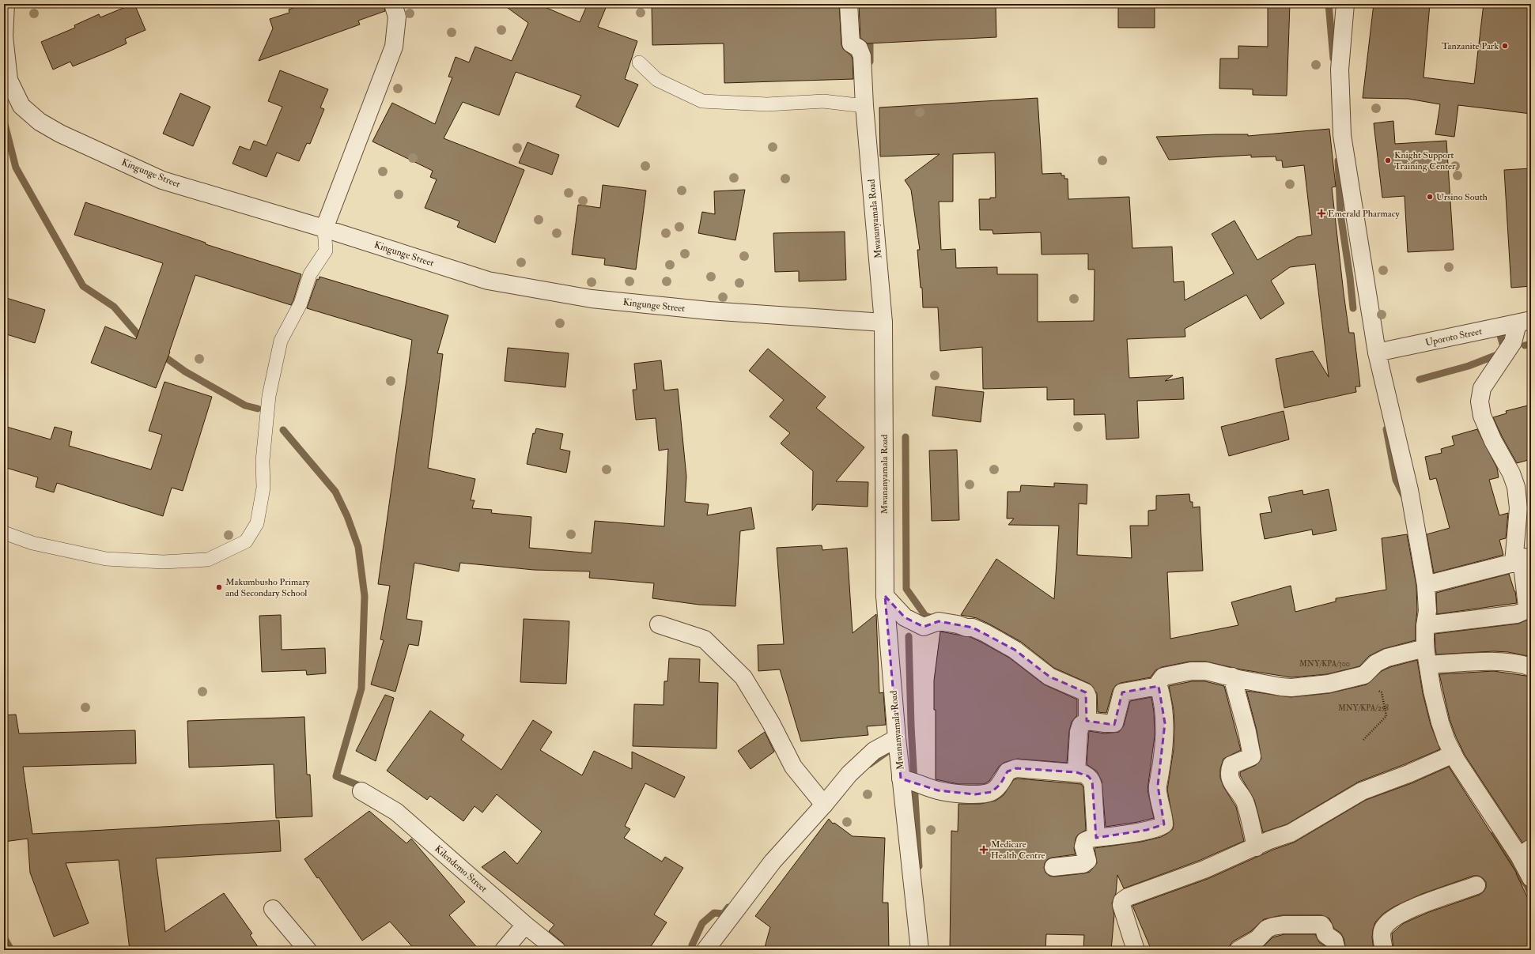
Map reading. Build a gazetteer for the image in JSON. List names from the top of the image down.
{
  "streets": {
    "street": [
      "Kingunge Street",
      "Mwananyamala Road",
      "Uporoto Street",
      "Kilendemo Street"
    ]
  },
  "crossings": [
    ["Kingunge Street", "Mwananyamala Road"]
  ],
  "places": {
    "other": [
      "Tanzanite Park",
      "Knight Support Training Center",
      "Ursino South",
      "Makumbusho Primary and Secondary School"
    ],
    "health": ["Emerald Pharmacy", "Medicare Health Centre"]
  },
  "house_numbers": ["MNY/KPA/300", "MNY/KPA/258"]
}
